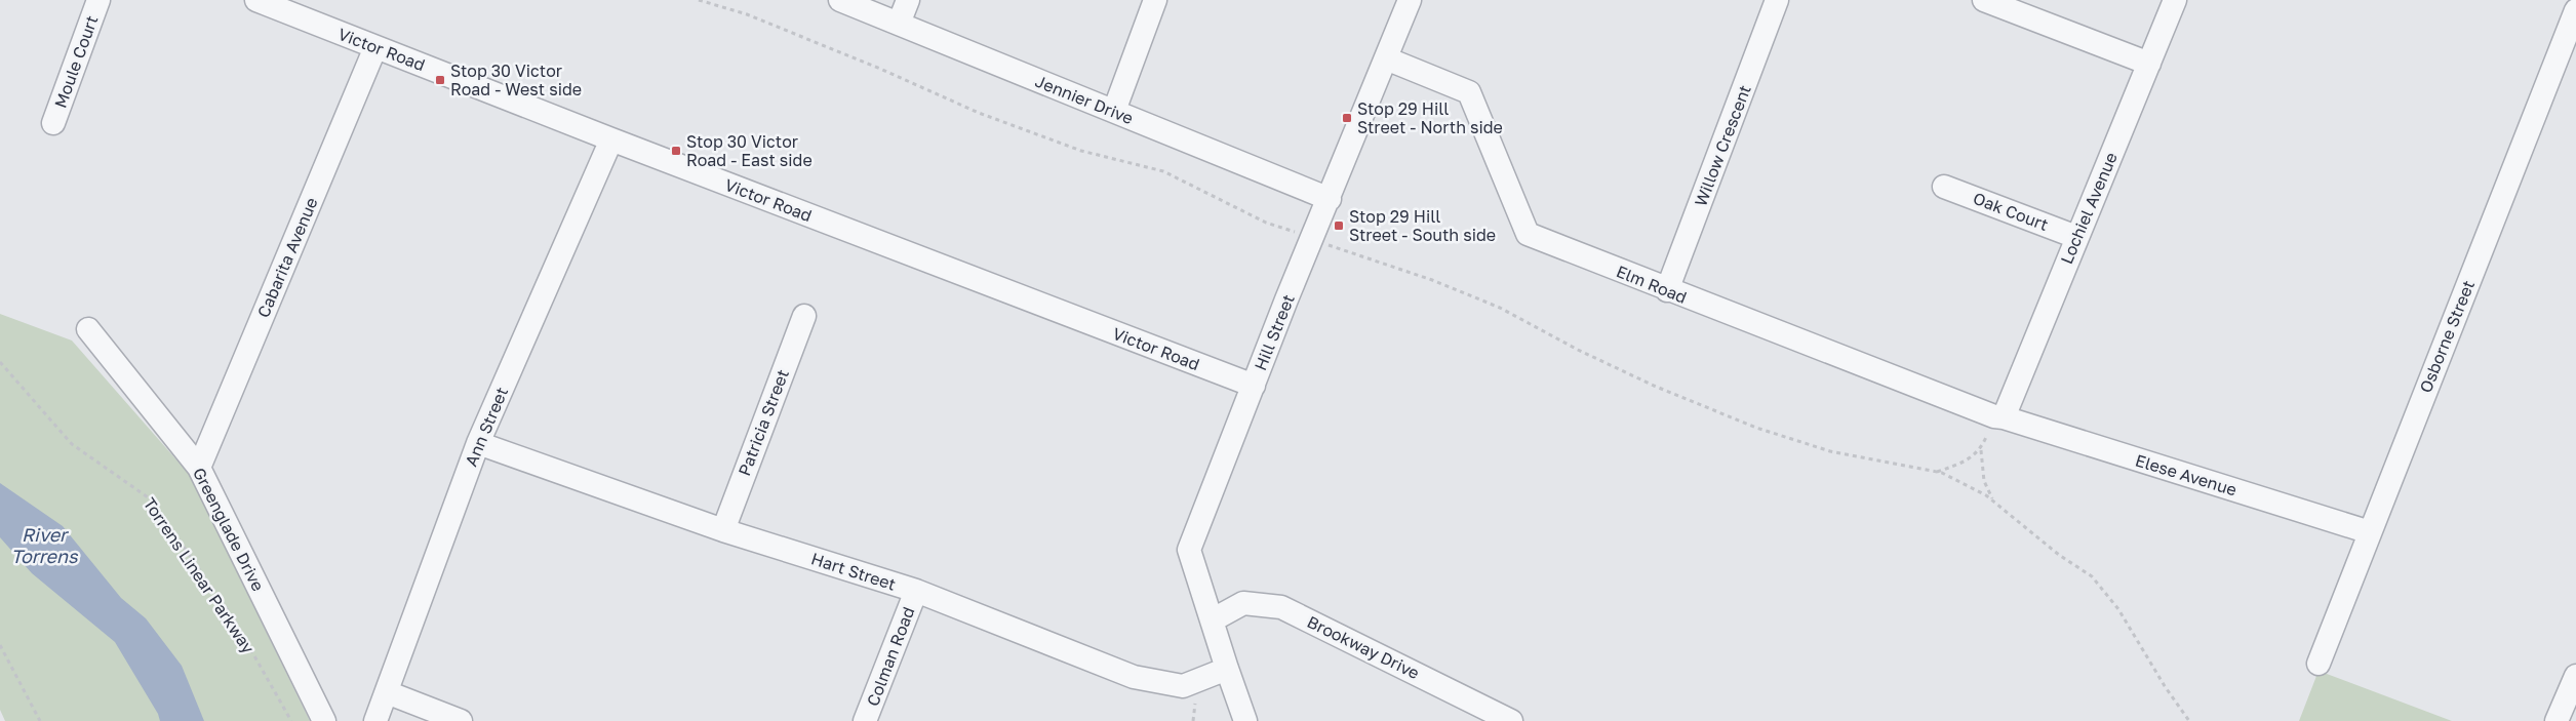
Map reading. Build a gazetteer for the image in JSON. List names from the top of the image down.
{
  "streets": {
    "street": [
      "Victor Road",
      "Moule Court",
      "Jennier Drive",
      "Willow Crescent",
      "Lochiel Avenue",
      "Oak Court",
      "Cabarita Avenue",
      "Elm Road",
      "Hill Street",
      "Osborne Street",
      "Patricia Street",
      "Ann Street",
      "Elese Avenue",
      "Greenglade Drive",
      "Hart Street",
      "Brookway Drive",
      "Colman Road"
    ],
    "path": ["Torrens Linear Parkway"]
  },
  "crossings": [
    ["Victor Road", "Cabarita Avenue"],
    ["Victor Road", "Hill Street"],
    ["Victor Road", "Ann Street"],
    ["Jennier Drive", "Hill Street"],
    ["Willow Crescent", "Elm Road"],
    ["Lochiel Avenue", "Oak Court"],
    ["Lochiel Avenue", "Elm Road"],
    ["Lochiel Avenue", "Elese Avenue"],
    ["Cabarita Avenue", "Greenglade Drive"],
    ["Elm Road", "Hill Street"],
    ["Elm Road", "Elese Avenue"],
    ["Hill Street", "Hart Street"],
    ["Hill Street", "Brookway Drive"],
    ["Osborne Street", "Elese Avenue"],
    ["Patricia Street", "Hart Street"],
    ["Ann Street", "Hart Street"],
    ["Hart Street", "Colman Road"]
  ],
  "water": ["River Torrens"],
  "places": {
    "transit": [
      "Stop 30 Victor Road - West side",
      "Stop 29 Hill Street - North side",
      "Stop 30 Victor Road - East side",
      "Stop 29 Hill Street - South side"
    ]
  }
}
